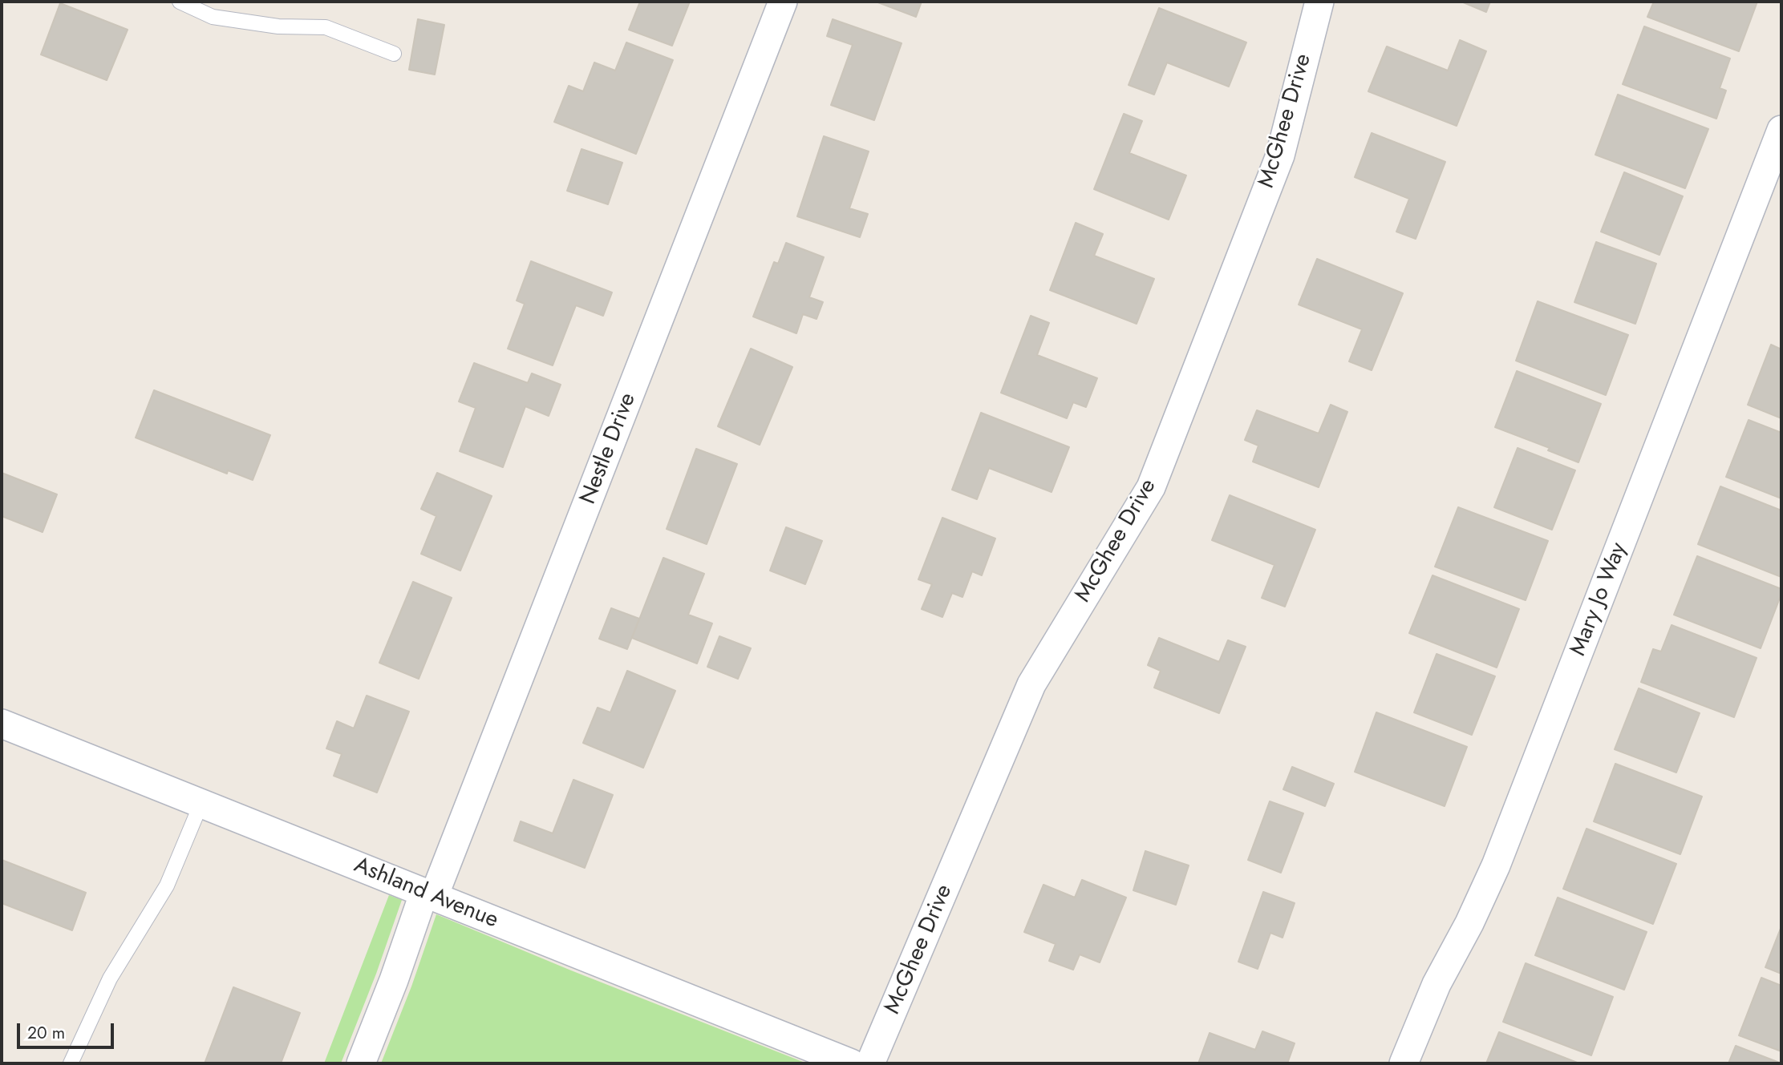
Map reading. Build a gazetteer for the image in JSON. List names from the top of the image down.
{
  "streets": {
    "street": [
      "McGhee Drive",
      "Nestle Drive",
      "Mary Jo Way",
      "Ashland Avenue"
    ]
  },
  "crossings": [
    ["Nestle Drive", "Ashland Avenue"]
  ],
  "scale_bar": "20 m"
}
